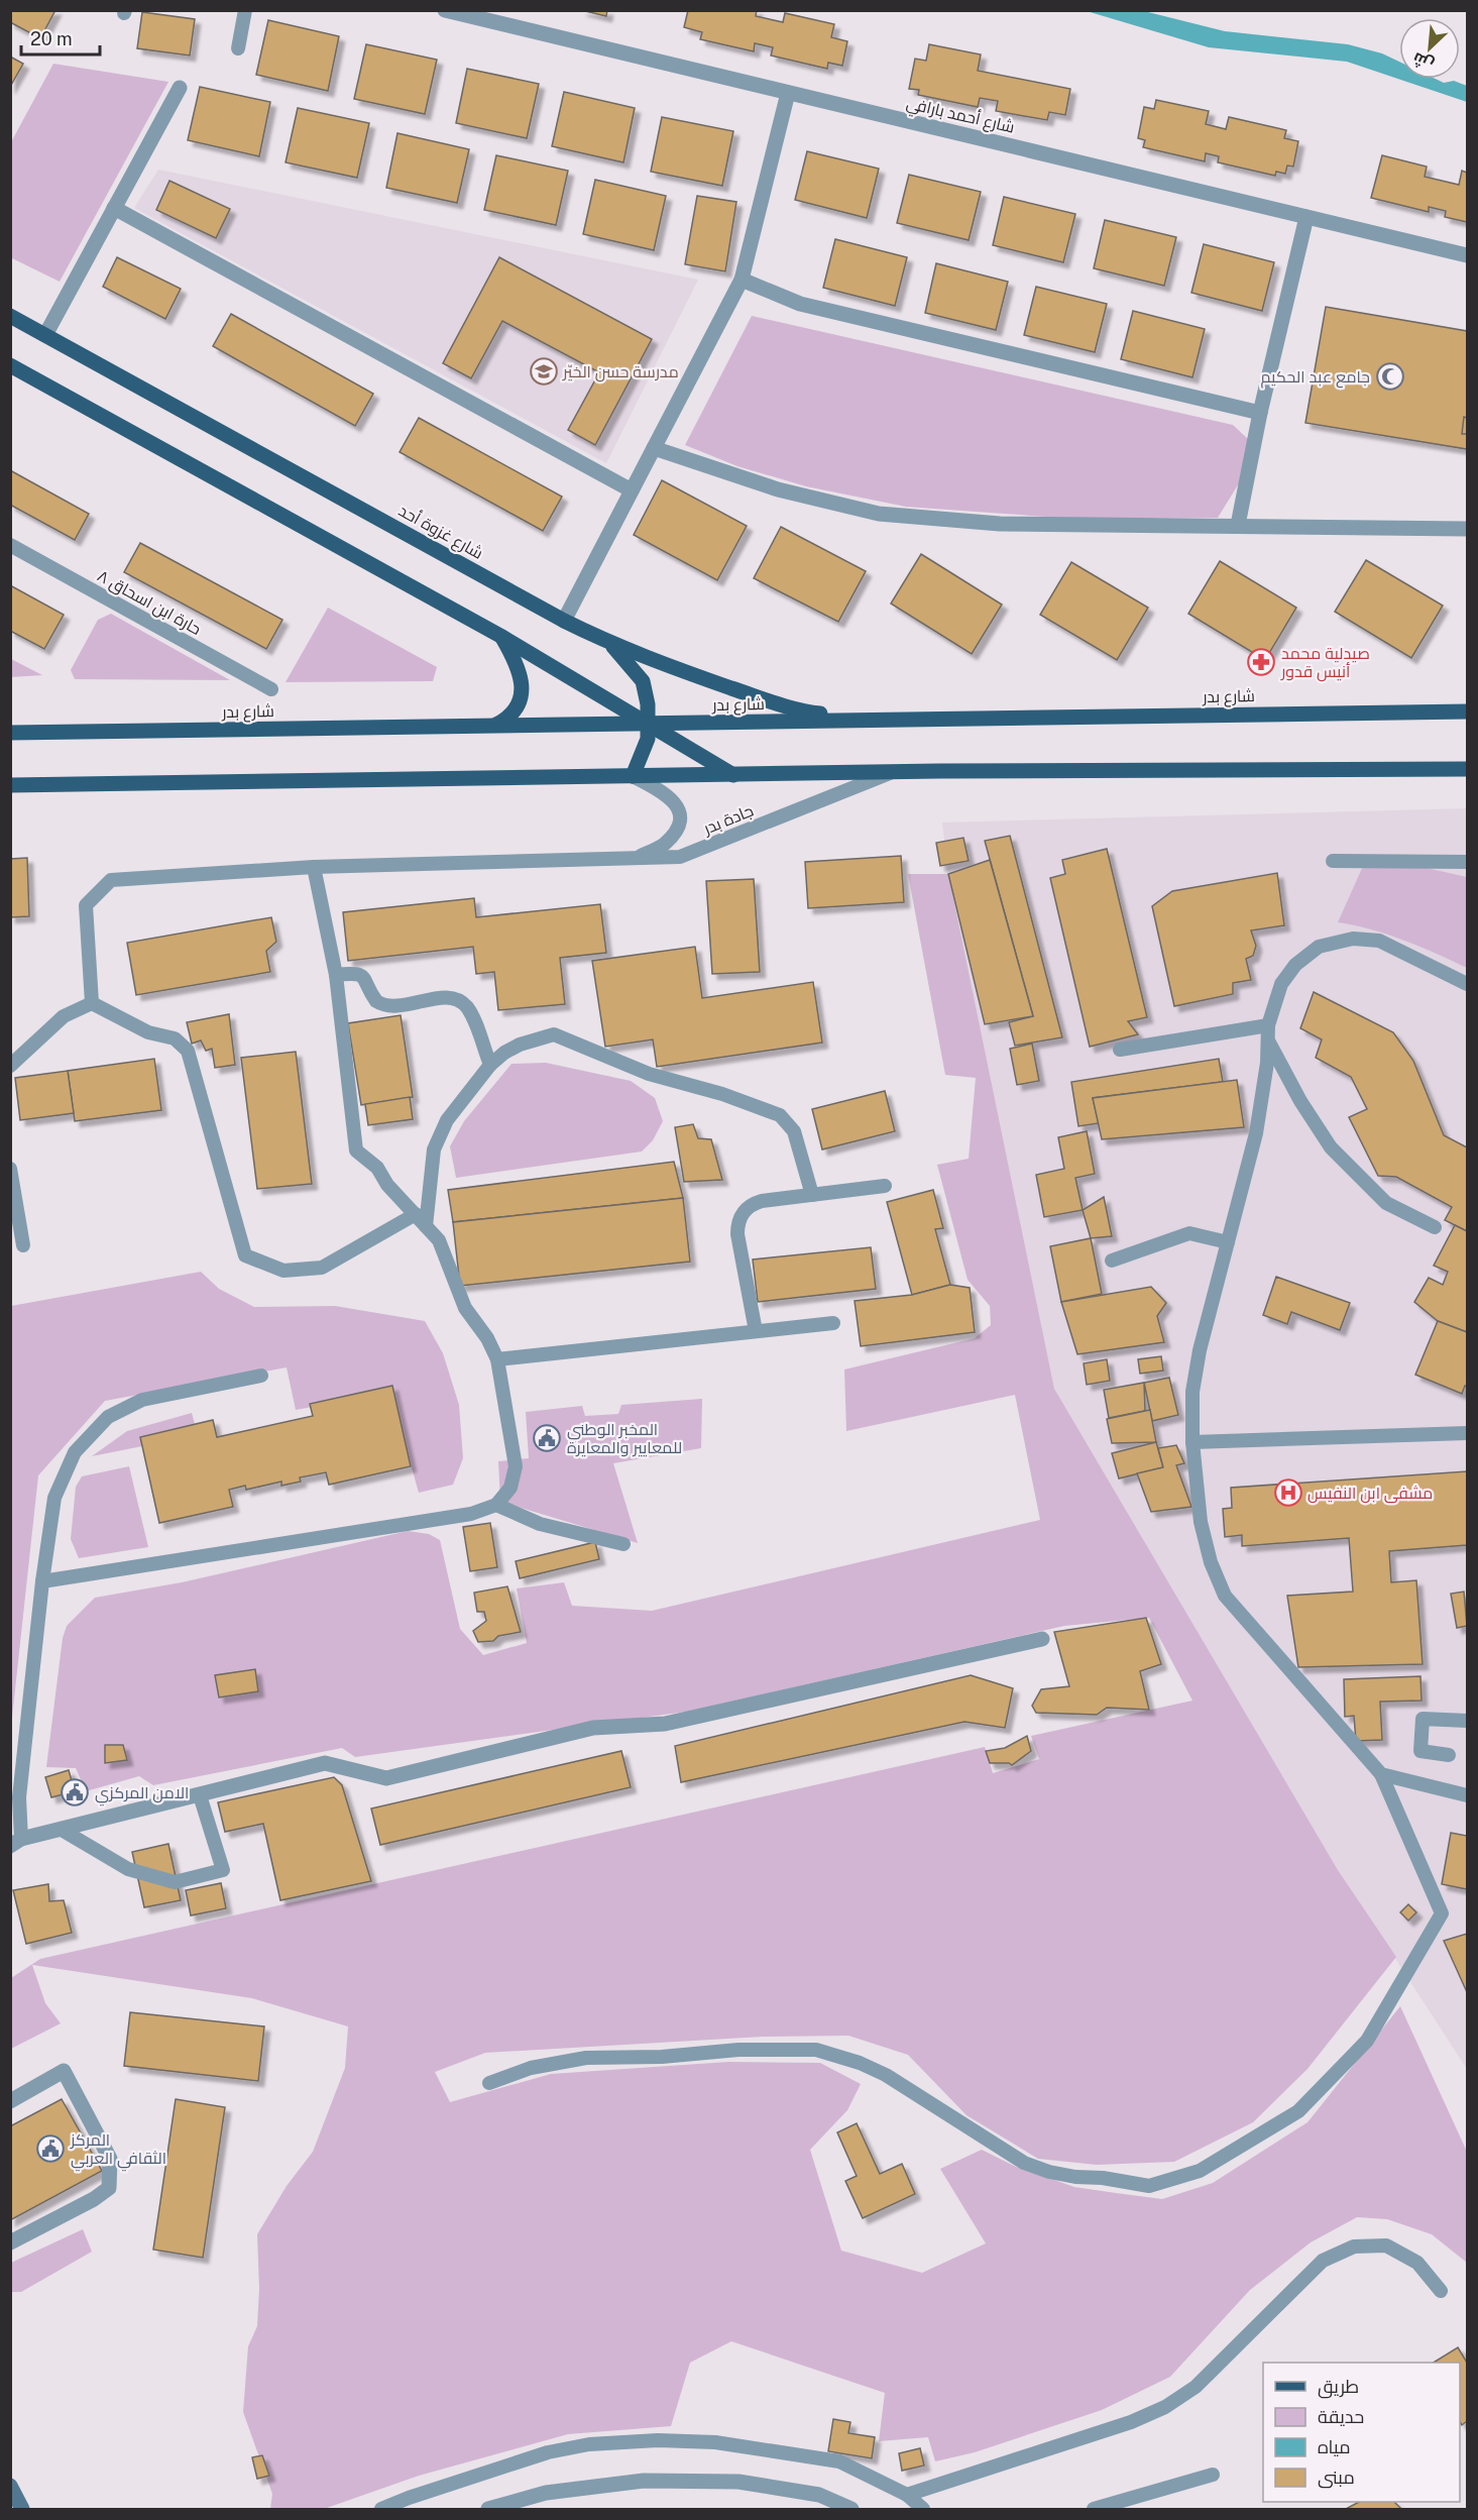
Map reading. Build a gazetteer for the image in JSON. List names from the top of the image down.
{
  "streets": {
    "main road": ["شارع غزوة أحد", "شارع بدر"],
    "street": ["شارع أحمد بارافي"],
    "lane": ["حارة ابن اسحاق ٨", "جادة بدر"]
  },
  "crossings": [
    ["شارع غزوة أحد", "شارع بدر"]
  ],
  "places": {
    "school or university": ["مدرسة حسن الخيّر"],
    "mosque": ["جامع عبد الحكيم"],
    "pharmacy": ["صيدلية محمد أنيس قدور"],
    "public building": ["المخبر الوطني للمعايير والمعايرة", "الامن المركزي", "المركز الثقافي العربي"],
    "hospital": ["مشفى ابن النفيس"]
  },
  "legend": [
    "طريق",
    "حديقة",
    "مياه",
    "مبنى"
  ],
  "scale_bar": "20 m",
  "north": "bottom left"
}
